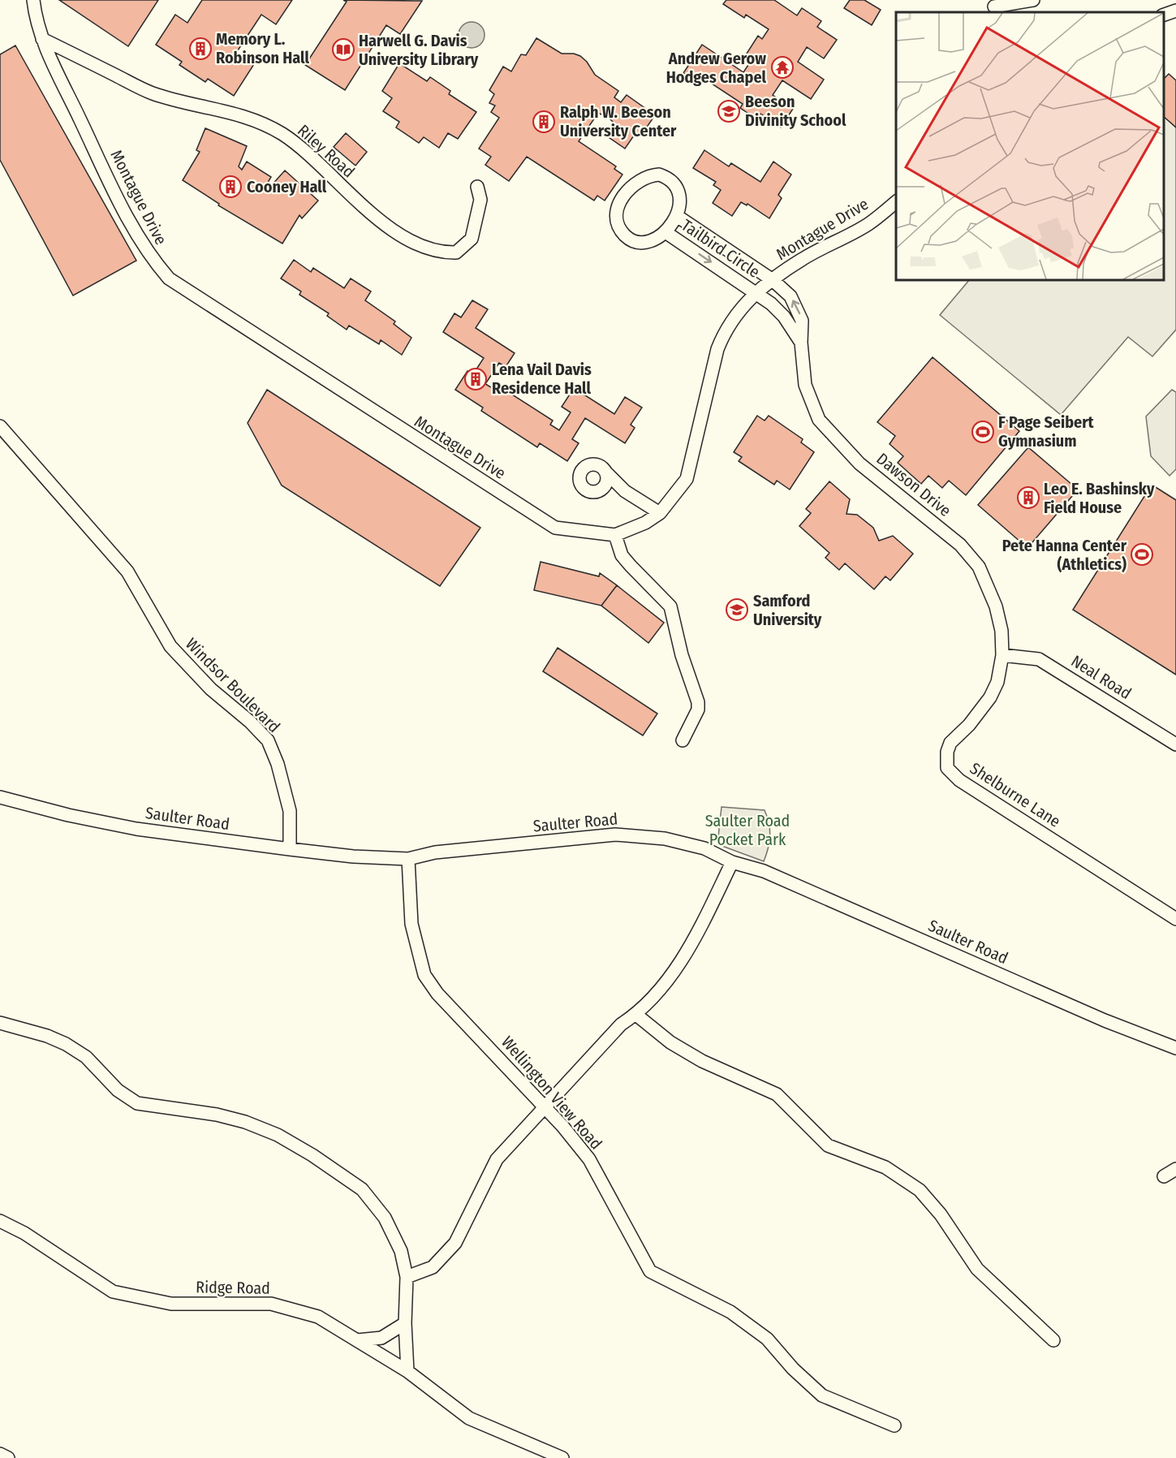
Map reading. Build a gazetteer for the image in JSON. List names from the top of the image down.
{
  "streets": {
    "street": [
      "Riley Road",
      "Montague Drive",
      "Tailbird Circle",
      "Dawson Drive",
      "Neal Road",
      "Windsor Boulevard",
      "Shelburne Lane",
      "Saulter Road",
      "Wellington View Road",
      "Ridge Road"
    ]
  },
  "crossings": [
    ["Riley Road", "Montague Drive"],
    ["Montague Drive", "Tailbird Circle"],
    ["Montague Drive", "Dawson Drive"],
    ["Tailbird Circle", "Dawson Drive"],
    ["Dawson Drive", "Neal Road"],
    ["Dawson Drive", "Shelburne Lane"],
    ["Neal Road", "Shelburne Lane"],
    ["Windsor Boulevard", "Saulter Road"],
    ["Saulter Road", "Wellington View Road"]
  ],
  "parks": ["Saulter Road Pocket Park"],
  "places": {
    "building": [
      "Memory L. Robinson Hall",
      "Ralph W. Beeson University Center",
      "Cooney Hall",
      "Lena Vail Davis Residence Hall",
      "Leo E. Bashinsky Field House"
    ],
    "library": ["Harwell G. Davis University Library"],
    "temple": ["Andrew Gerow Hodges Chapel"],
    "school or university": ["Beeson Divinity School", "Samford University"],
    "sports": ["F Page Seibert Gymnasium", "Pete Hanna Center (Athletics)"]
  }
}
